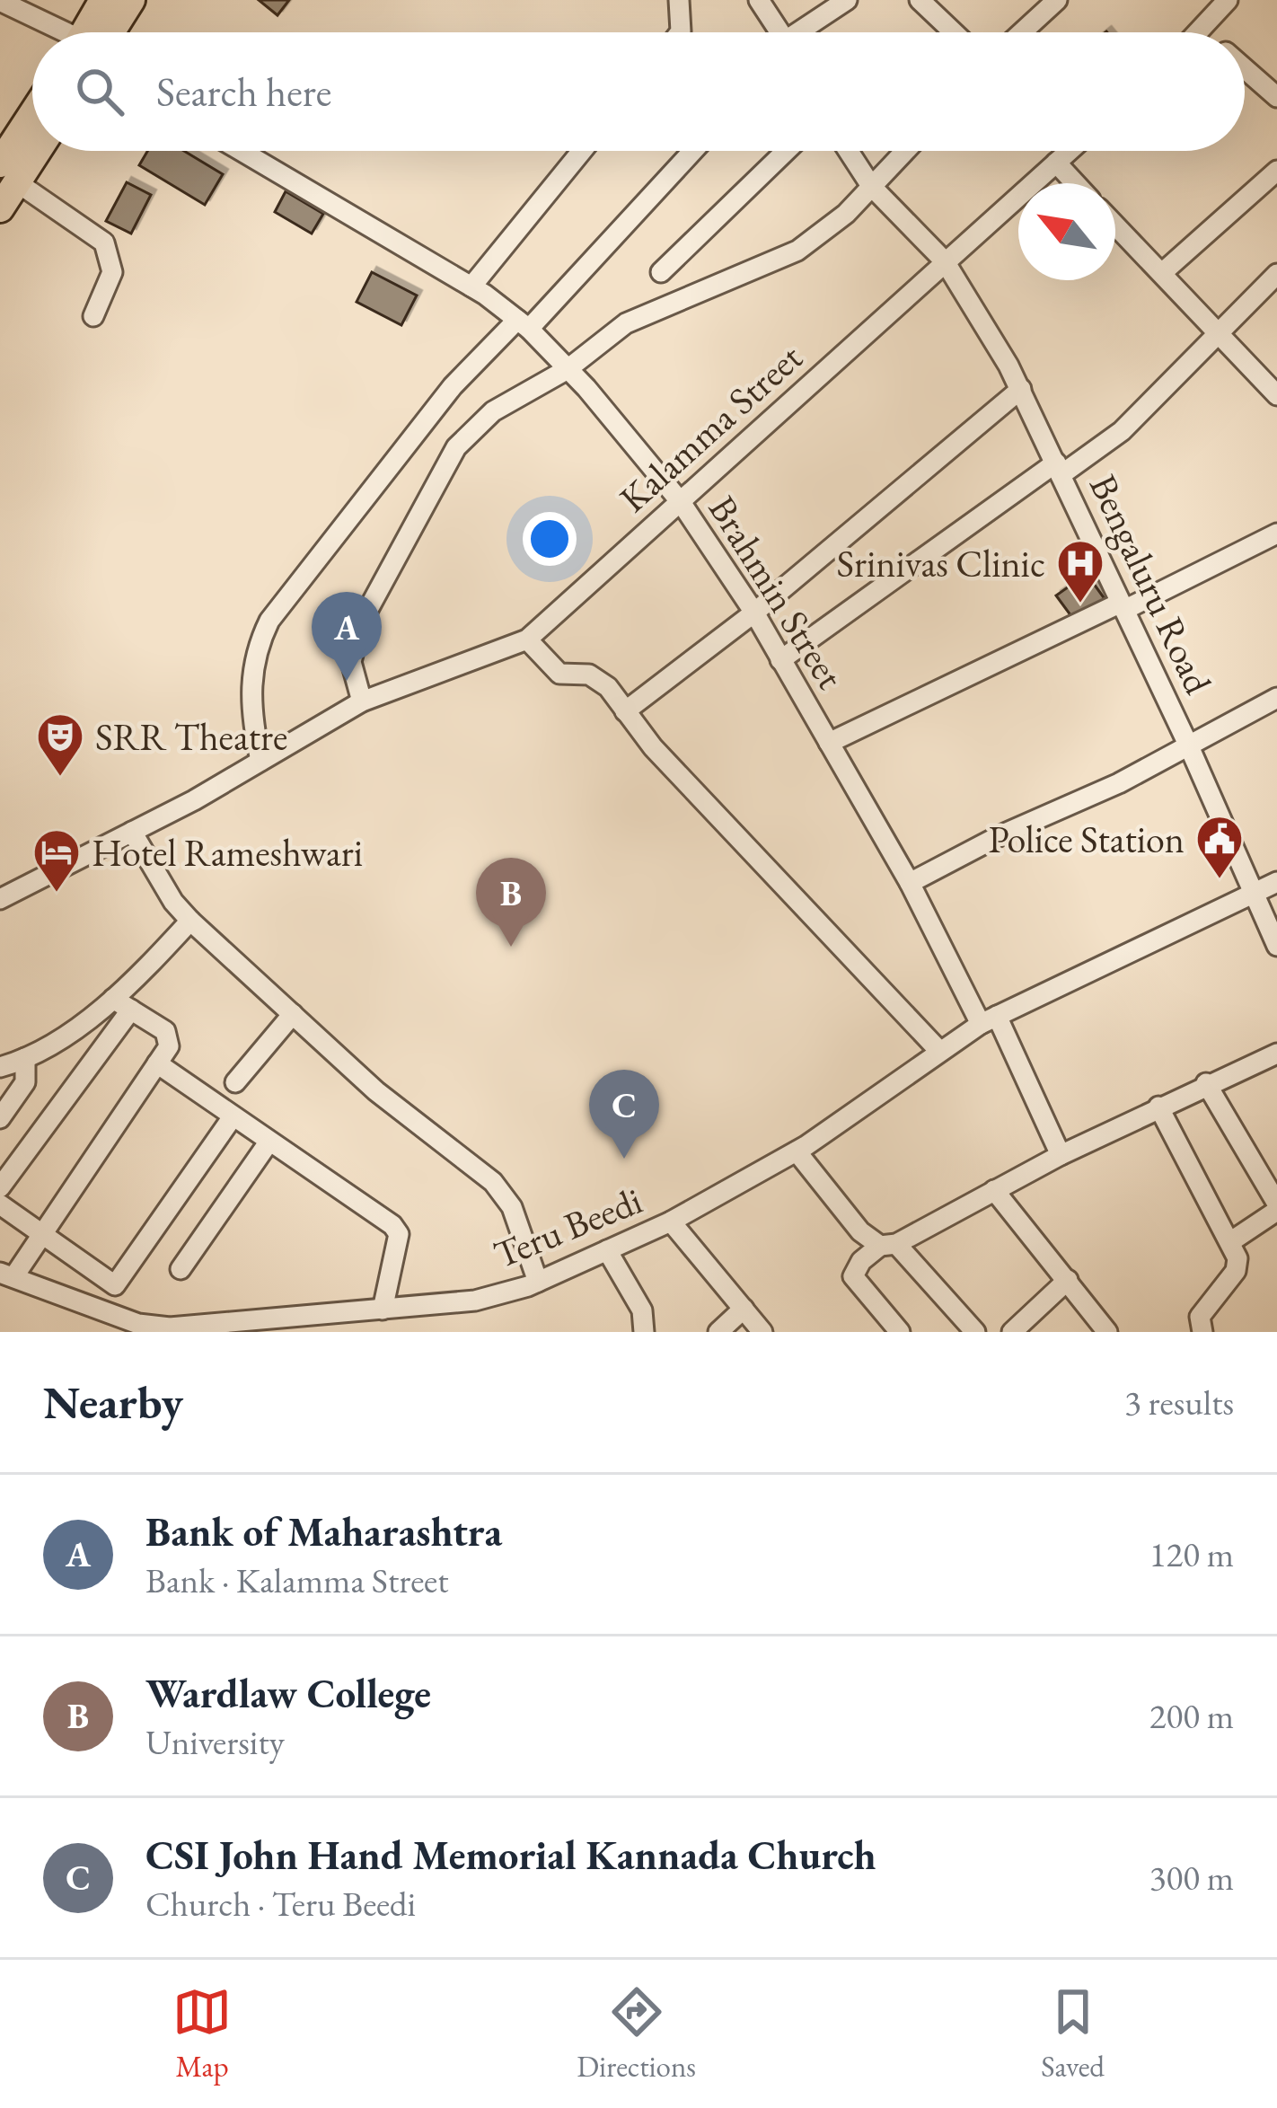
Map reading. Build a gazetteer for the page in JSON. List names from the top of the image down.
{
  "streets": {
    "street": [
      "Kalamma Street",
      "Bengaluru Road",
      "Brahmin Street",
      "Teru Beedi"
    ]
  },
  "crossings": [
    ["Kalamma Street", "Bengaluru Road"],
    ["Kalamma Street", "Brahmin Street"],
    ["Bengaluru Road", "Teru Beedi"],
    ["Brahmin Street", "Teru Beedi"]
  ],
  "places": {
    "hospital": ["Srinivas Clinic"],
    "theatre": ["SRR Theatre"],
    "public building": ["Police Station"],
    "hotel": ["Hotel Rameshwari"]
  },
  "north": "top left",
  "page": {
    "search": "Search here",
    "pins": ["A", "B", "C"],
    "heading": ["Nearby", "3 results"],
    "list": [
      {
        "mark": "A",
        "name": "Bank of Maharashtra",
        "note": "Bank · Kalamma Street",
        "value": "120 m"
      },
      {
        "mark": "B",
        "name": "Wardlaw College",
        "note": "University",
        "value": "200 m"
      },
      {
        "mark": "C",
        "name": "CSI John Hand Memorial Kannada Church",
        "note": "Church · Teru Beedi",
        "value": "300 m"
      }
    ],
    "nav": ["Map", "Directions", "Saved"]
  }
}
